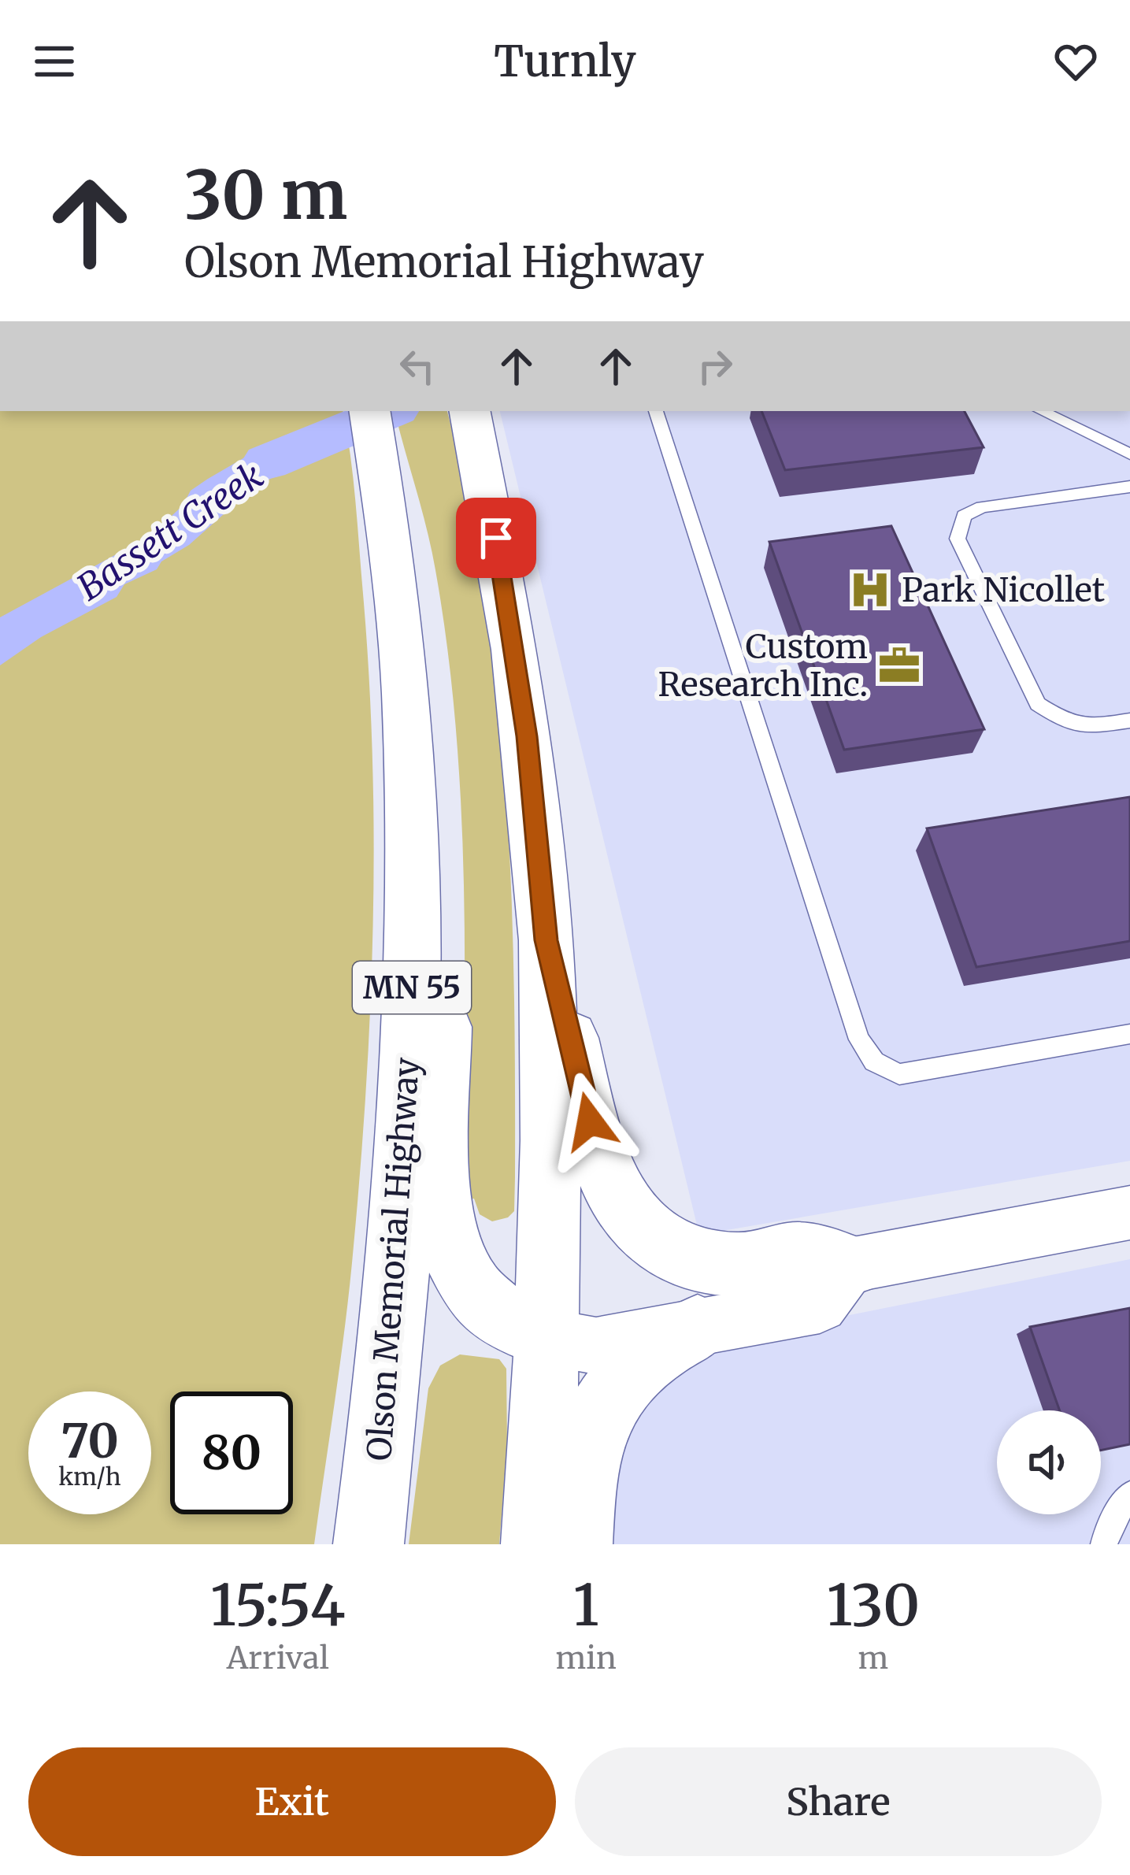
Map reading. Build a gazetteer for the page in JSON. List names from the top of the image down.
{
  "streets": {
    "highway": ["MN 55", "Olson Memorial Highway"]
  },
  "water": ["Bassett Creek"],
  "places": {
    "hospital": ["Park Nicollet"],
    "office": ["Custom Research Inc."]
  },
  "page": {
    "header": "Turnly",
    "turn": ["30 m", "Olson Memorial Highway"],
    "speed": "70 km/h",
    "limit": "80",
    "eta": [
      "15:54",
      "Arrival",
      "1",
      "min",
      "130",
      "m"
    ],
    "buttons": ["Exit", "Share"]
  }
}
